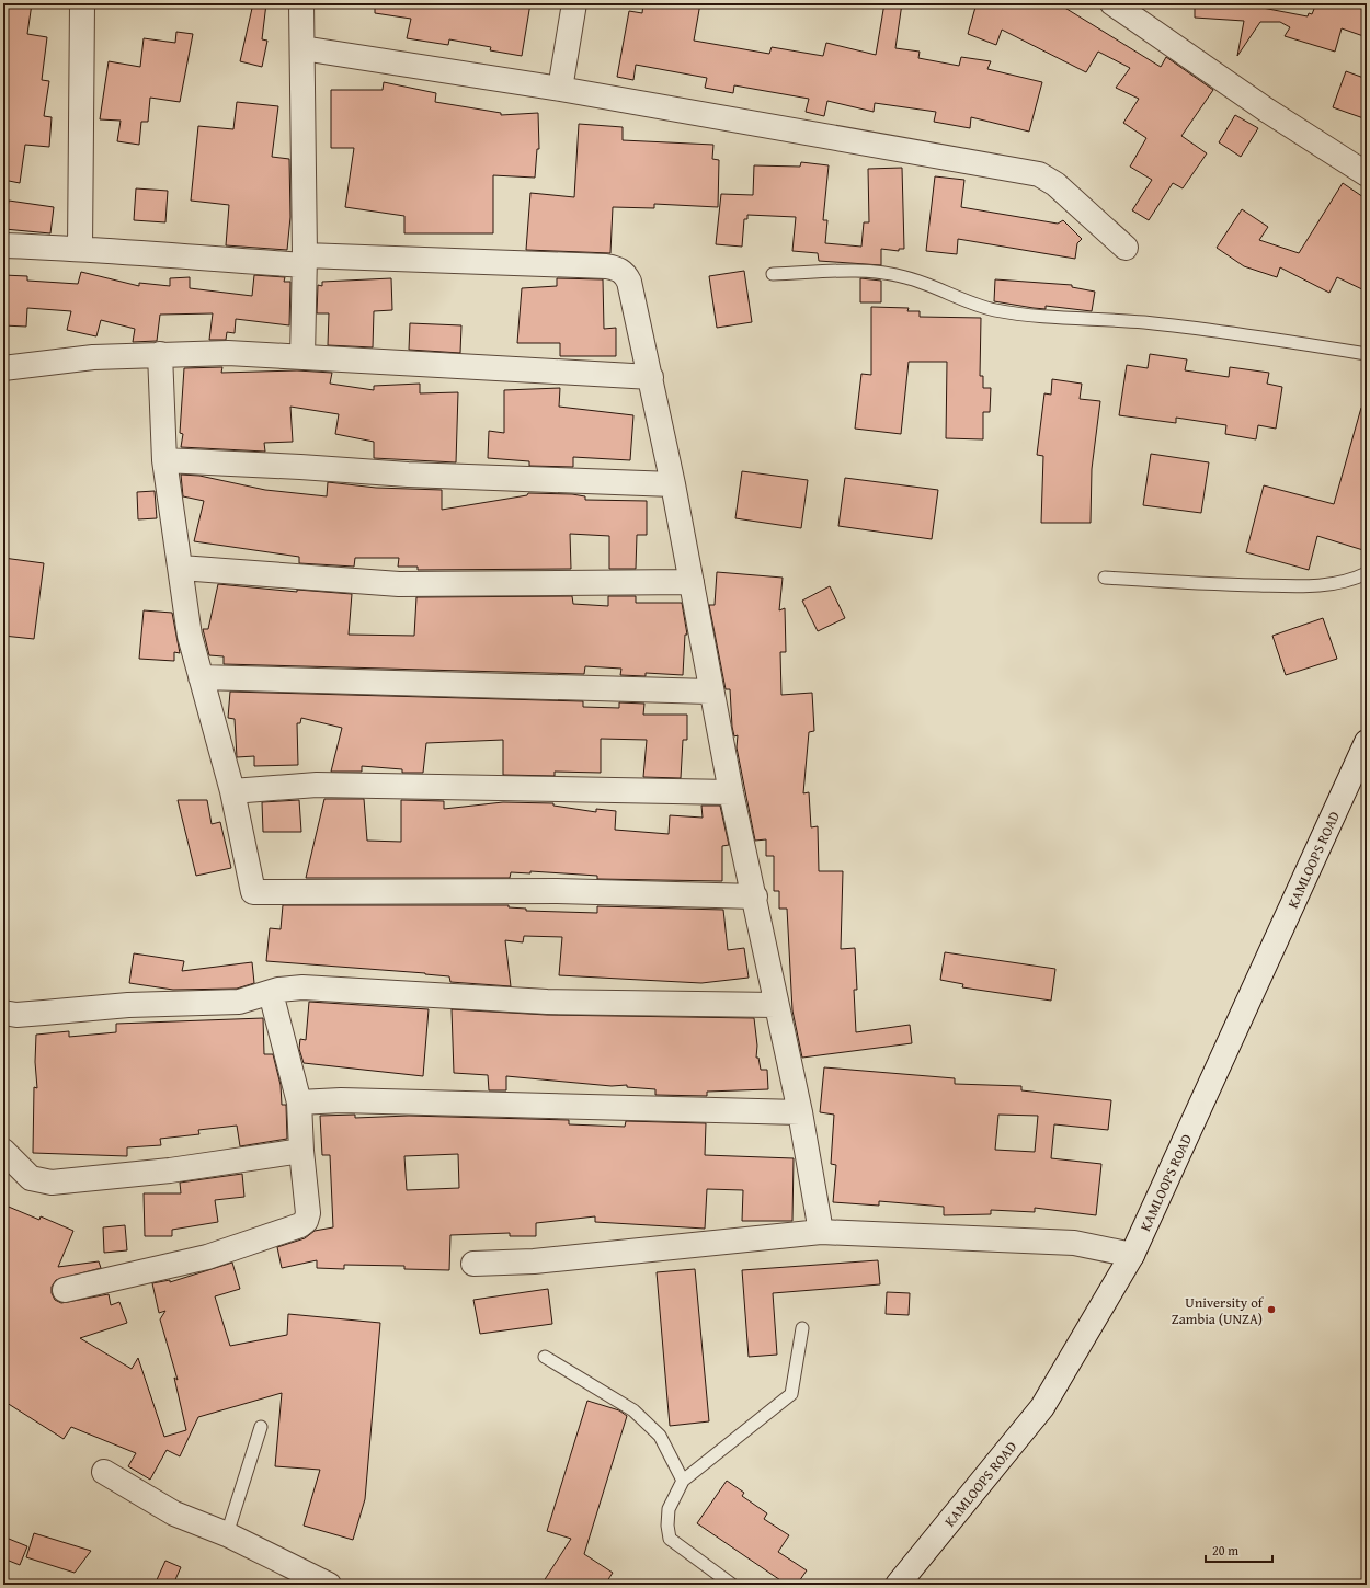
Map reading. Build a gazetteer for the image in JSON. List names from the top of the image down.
{
  "streets": {
    "street": ["KAMLOOPS ROAD"]
  },
  "places": ["University of Zambia (UNZA)"],
  "scale_bar": "20 m"
}
